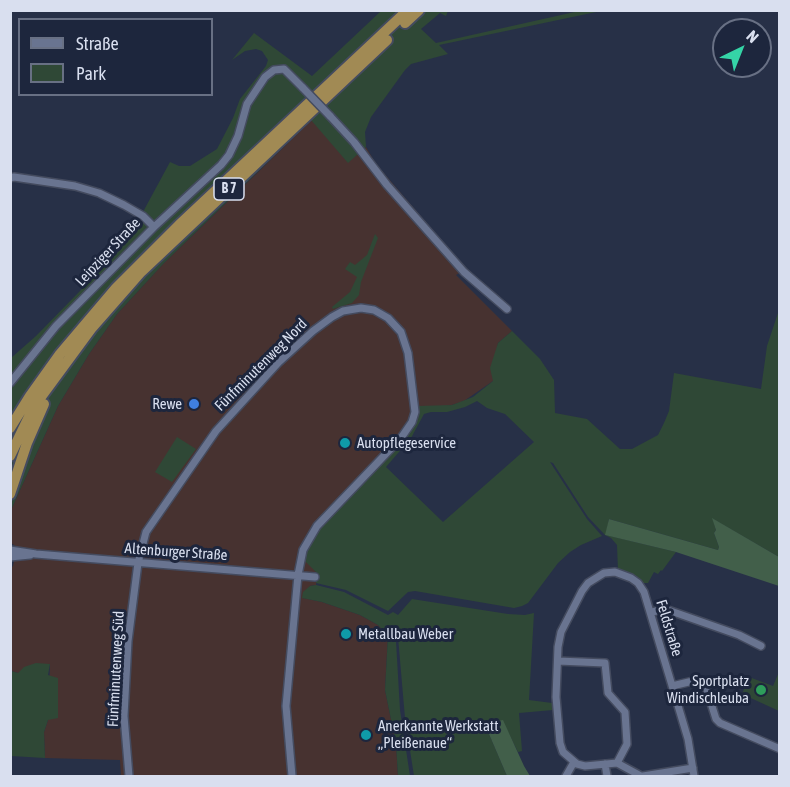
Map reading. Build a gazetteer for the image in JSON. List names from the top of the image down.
{
  "streets": {
    "highway": ["B 7"],
    "street": [
      "Leipziger Straße",
      "Fünfminutenweg Nord",
      "Altenburger Straße",
      "Feldstraße",
      "Fünfminutenweg Süd"
    ]
  },
  "crossings": [
    ["Fünfminutenweg Nord", "Altenburger Straße"],
    ["Fünfminutenweg Nord", "Fünfminutenweg Süd"],
    ["Altenburger Straße", "Fünfminutenweg Süd"]
  ],
  "places": [
    "Rewe",
    "Autopflegeservice",
    "Metallbau Weber",
    "Sportplatz Windischleuba",
    "Anerkannte Werkstatt „Pleißenaue“"
  ],
  "legend": ["Straße", "Park"],
  "north": "top right"
}
